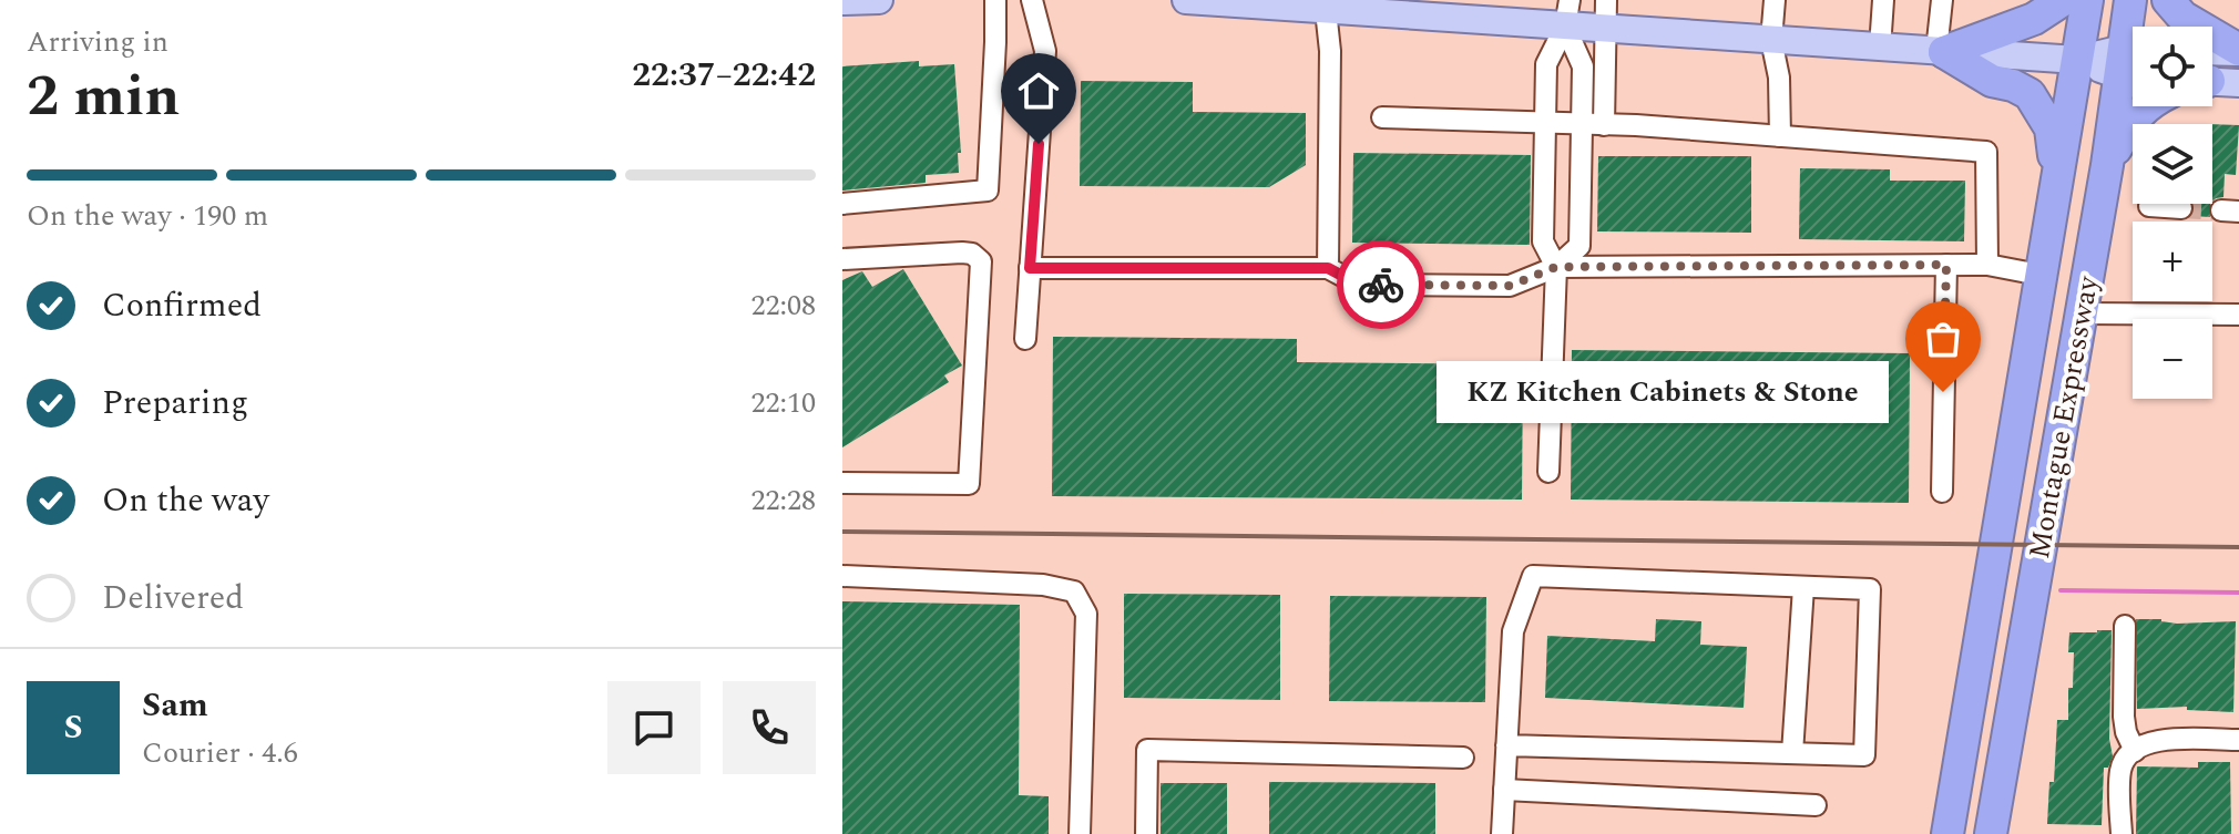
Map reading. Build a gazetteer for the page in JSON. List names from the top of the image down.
{
  "streets": {
    "highway": ["Montague Expressway"]
  },
  "places": ["KZ Kitchen Cabinets & Stone"],
  "page": {
    "heading": ["2 min", "Arriving in", "22:37–22:42"],
    "panel": ["Sam", "Courier · 4.6"],
    "map_buttons": ["+", "−"],
    "bar": "On the way · 190 m",
    "list": [
      ["Confirmed", "22:08"],
      ["Preparing", "22:10"],
      ["On the way", "22:28"],
      "Delivered"
    ],
    "bubble": "KZ Kitchen Cabinets & Stone",
    "round": "S"
  }
}
